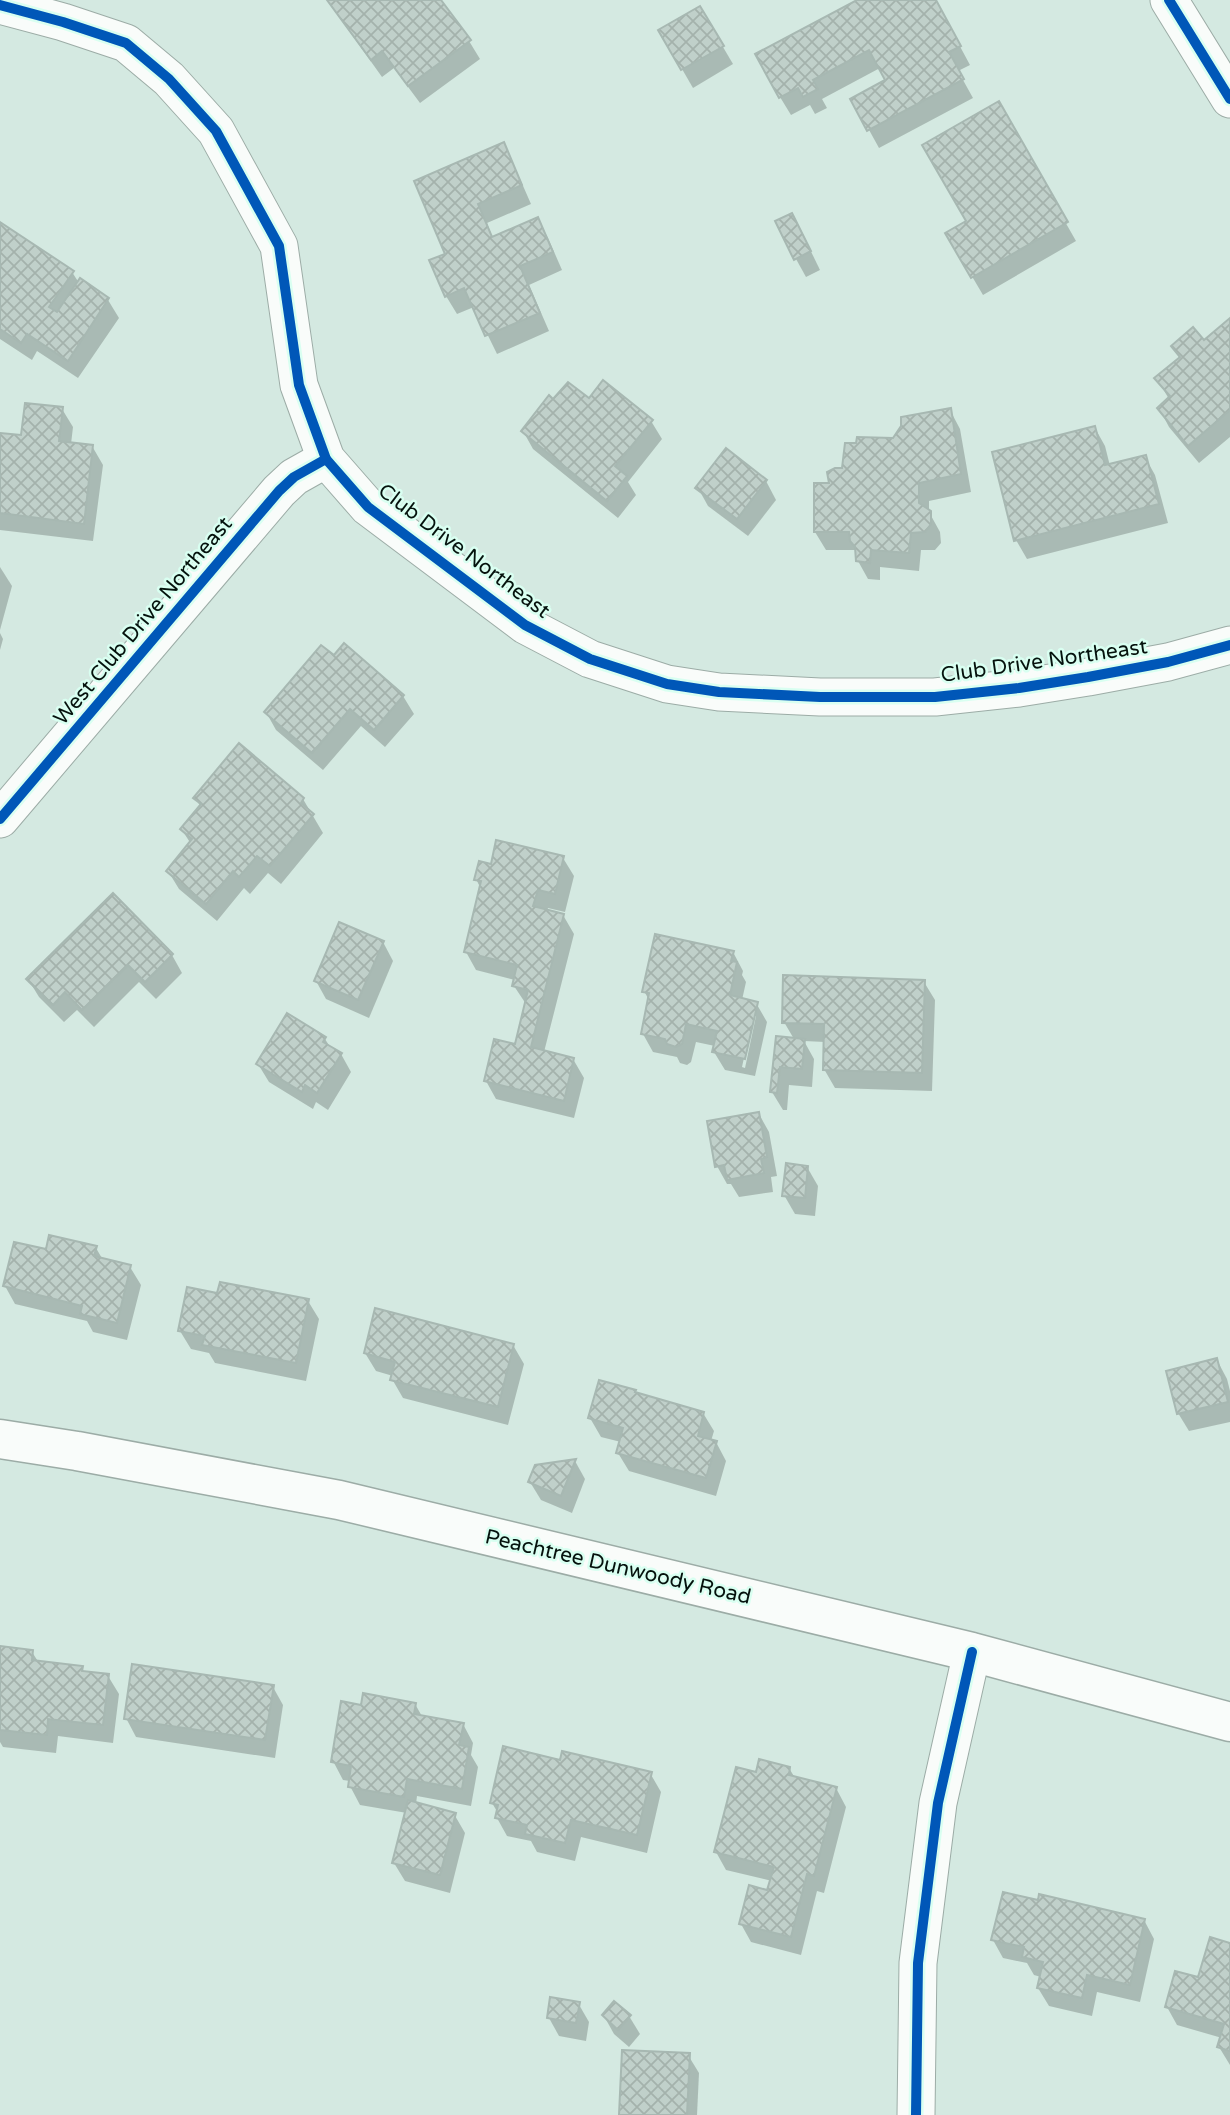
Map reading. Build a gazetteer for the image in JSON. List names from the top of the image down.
{
  "streets": {
    "main road": ["Peachtree Dunwoody Road"],
    "street": ["Club Drive Northeast", "West Club Drive Northeast"]
  },
  "crossings": [
    ["Club Drive Northeast", "West Club Drive Northeast"]
  ]
}
